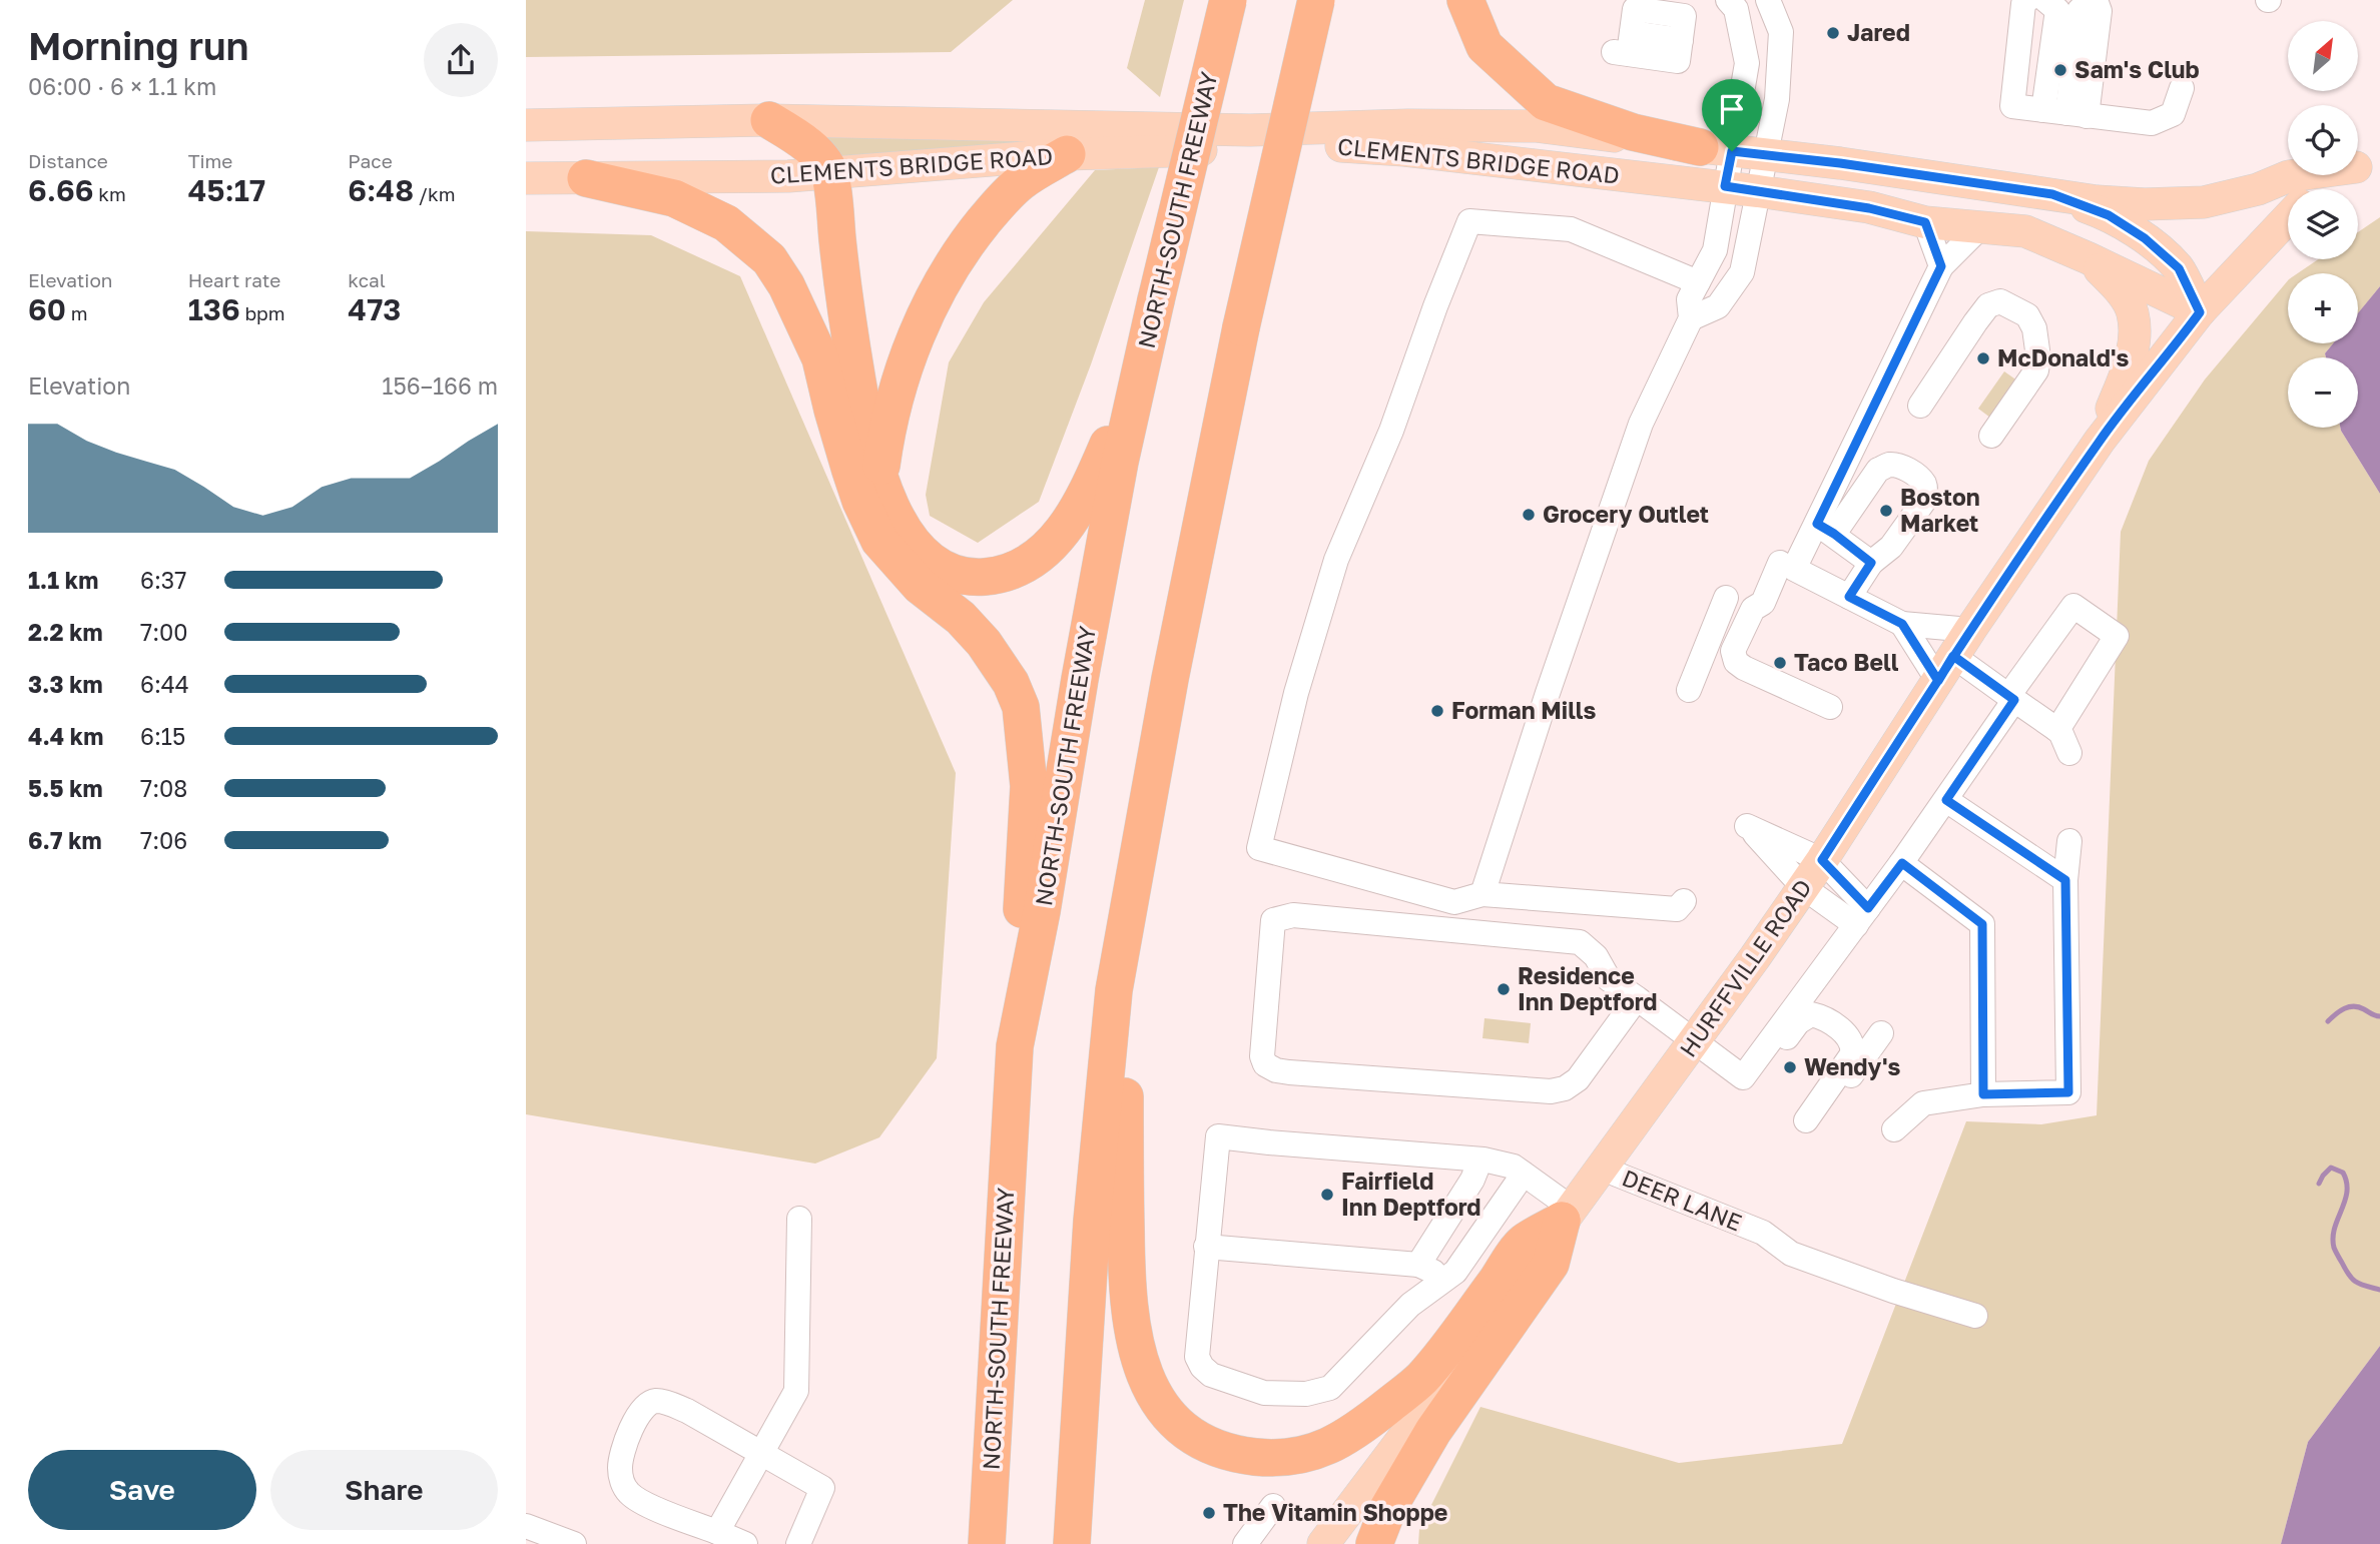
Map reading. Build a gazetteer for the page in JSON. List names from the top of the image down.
{
  "streets": {
    "highway": ["NORTH-SOUTH FREEWAY"],
    "main road": ["CLEMENTS BRIDGE ROAD", "HURFFVILLE ROAD"],
    "street": ["DEER LANE"]
  },
  "crossings": [
    ["CLEMENTS BRIDGE ROAD", "HURFFVILLE ROAD"],
    ["HURFFVILLE ROAD", "DEER LANE"]
  ],
  "places": [
    "Jared",
    "Sam's Club",
    "McDonald's",
    "Boston Market",
    "Grocery Outlet",
    "Taco Bell",
    "Forman Mills",
    "Residence Inn Deptford",
    "Wendy's",
    "Fairfield Inn Deptford",
    "The Vitamin Shoppe"
  ],
  "north": "top right",
  "page": {
    "heading": ["Morning run", "06:00 · 6 × 1.1 km"],
    "map_buttons": ["+", "−"],
    "stats": [
      ["Distance", "6.66 km"],
      ["Time", "45:17"],
      ["Pace", "6:48 /km"],
      ["Elevation", "60 m"],
      ["Heart rate", "136 bpm"],
      ["kcal", "473"]
    ],
    "chart": ["Elevation", "156–166 m"],
    "list": [
      {
        "name": "1.1 km",
        "note": "6:37"
      },
      {
        "name": "2.2 km",
        "note": "7:00"
      },
      {
        "name": "3.3 km",
        "note": "6:44"
      },
      {
        "name": "4.4 km",
        "note": "6:15"
      },
      {
        "name": "5.5 km",
        "note": "7:08"
      },
      {
        "name": "6.7 km",
        "note": "7:06"
      }
    ],
    "buttons": ["Save", "Share"]
  }
}
